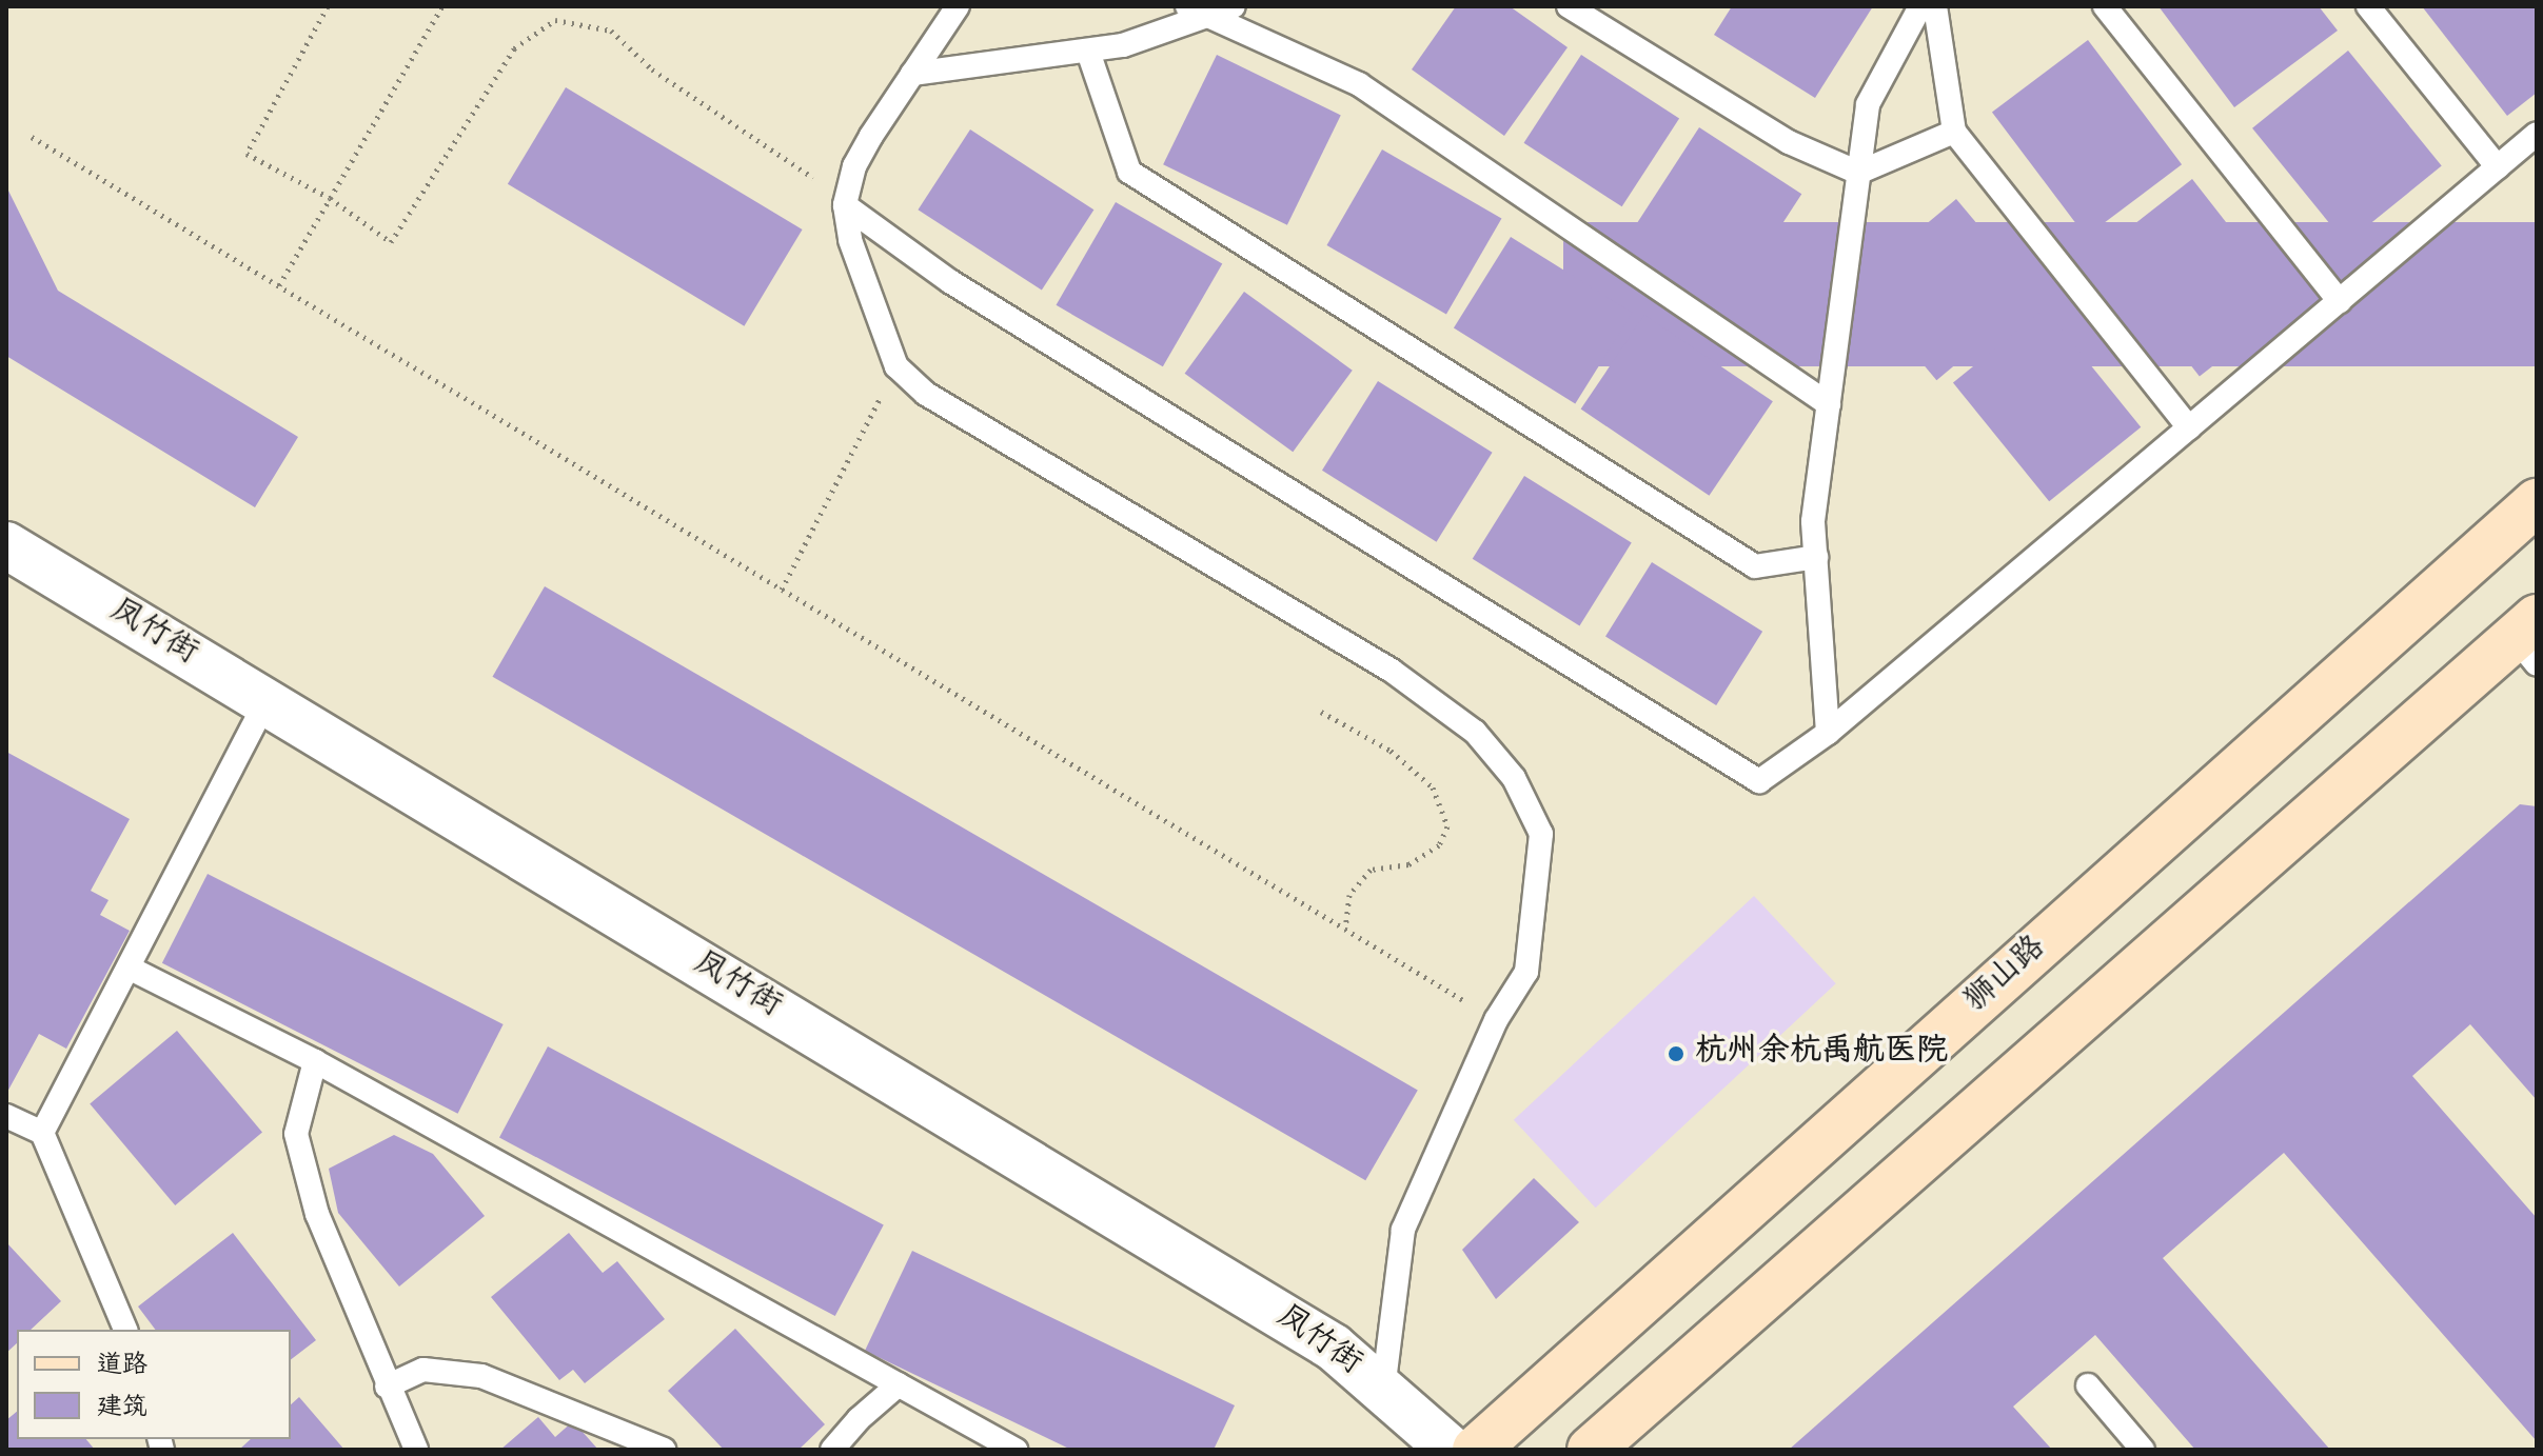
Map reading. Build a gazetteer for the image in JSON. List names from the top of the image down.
{
  "streets": {
    "main road": ["狮山路"],
    "street": ["凤竹街"]
  },
  "places": ["杭州余杭禹航医院"],
  "legend": ["道路", "建筑"]
}
